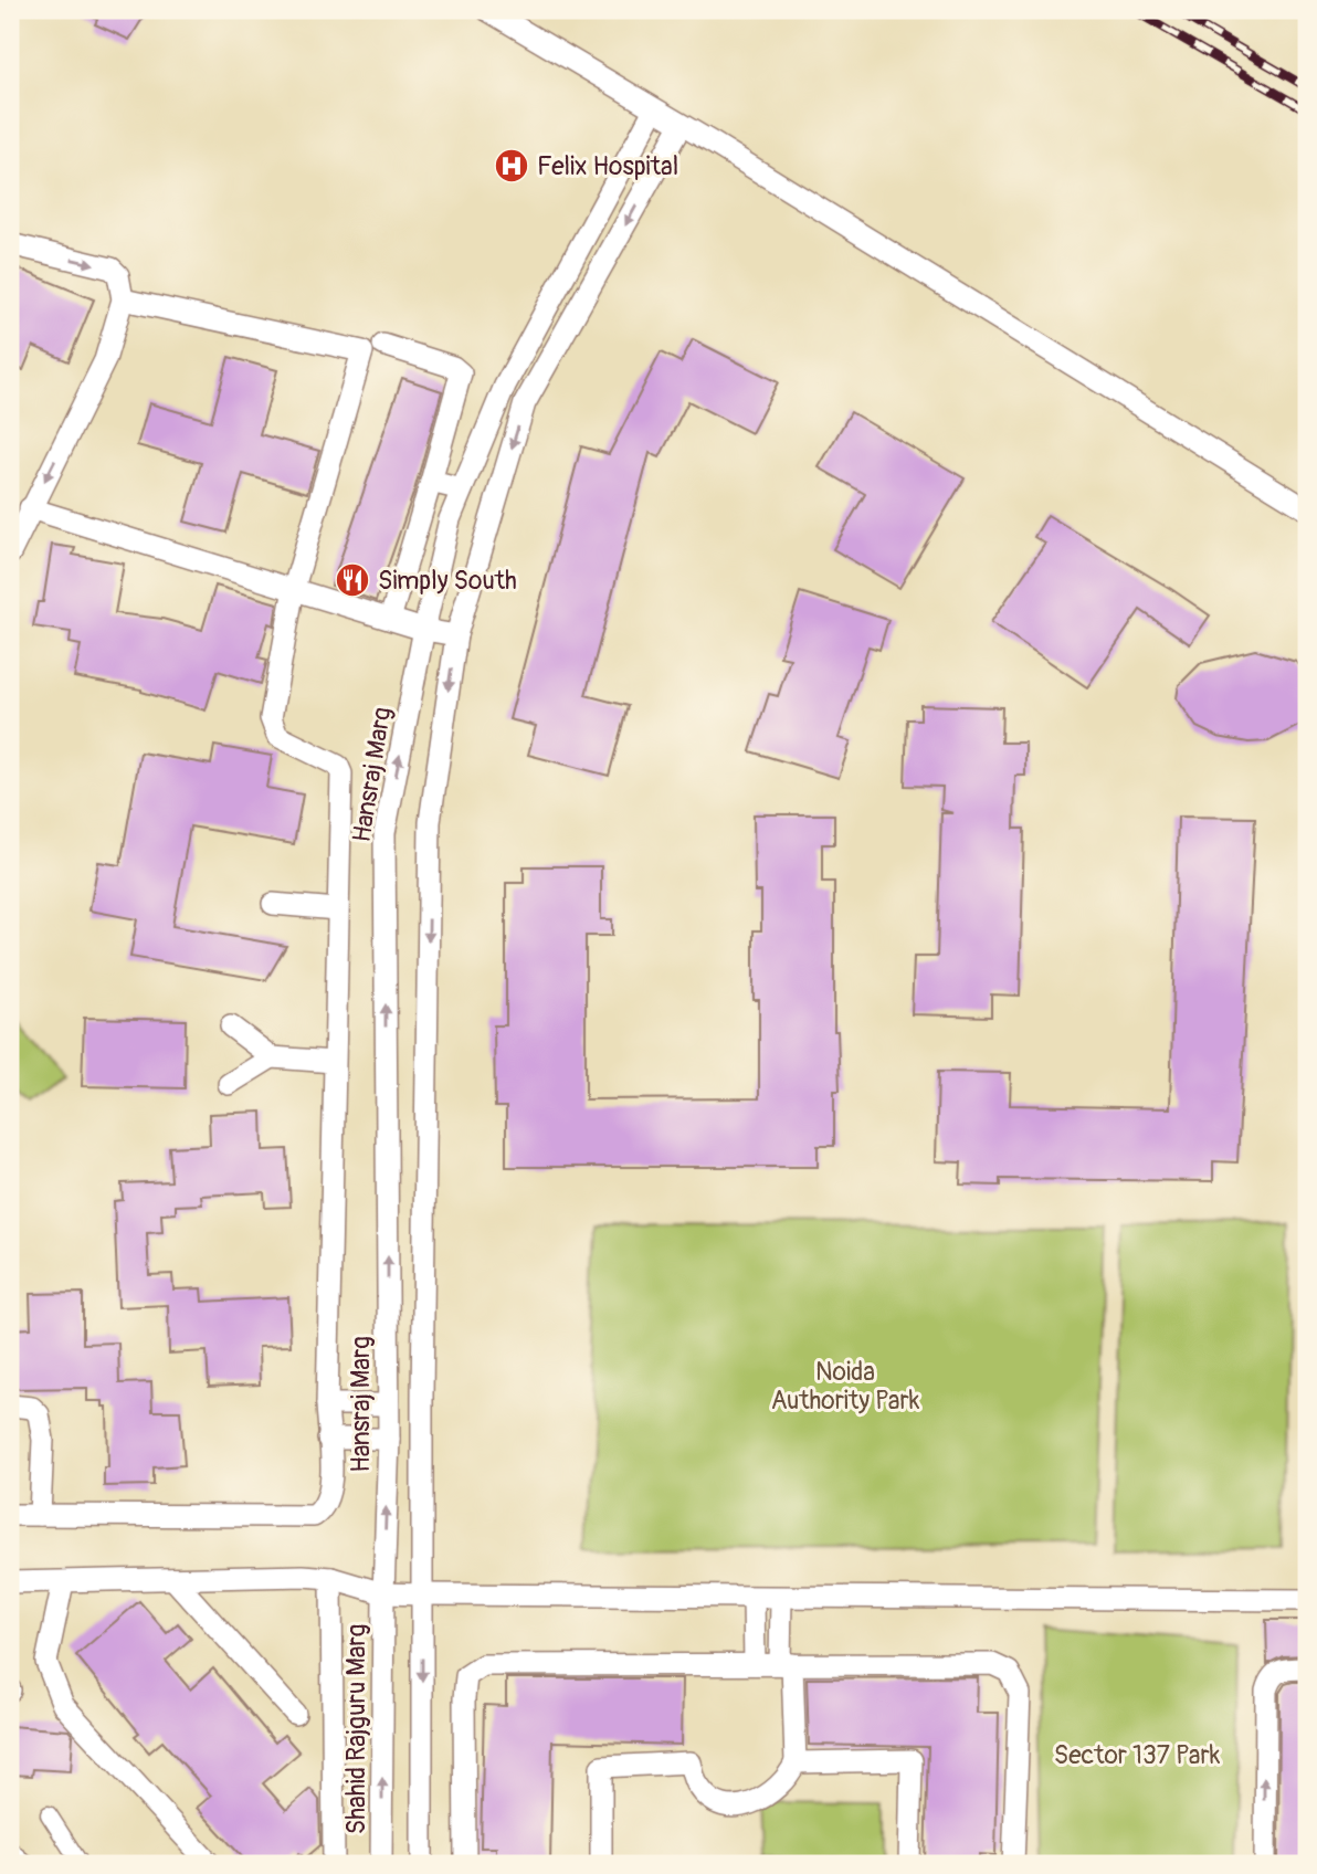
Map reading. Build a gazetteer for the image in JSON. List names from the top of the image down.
{
  "streets": {
    "street": ["Hansraj Marg", "Shahid Rajguru Marg"]
  },
  "crossings": [
    ["Hansraj Marg", "Shahid Rajguru Marg"]
  ],
  "parks": ["Noida Authority Park", "Sector 137 Park"],
  "places": {
    "hospital": ["Felix Hospital"],
    "restaurant": ["Simply South"]
  }
}
